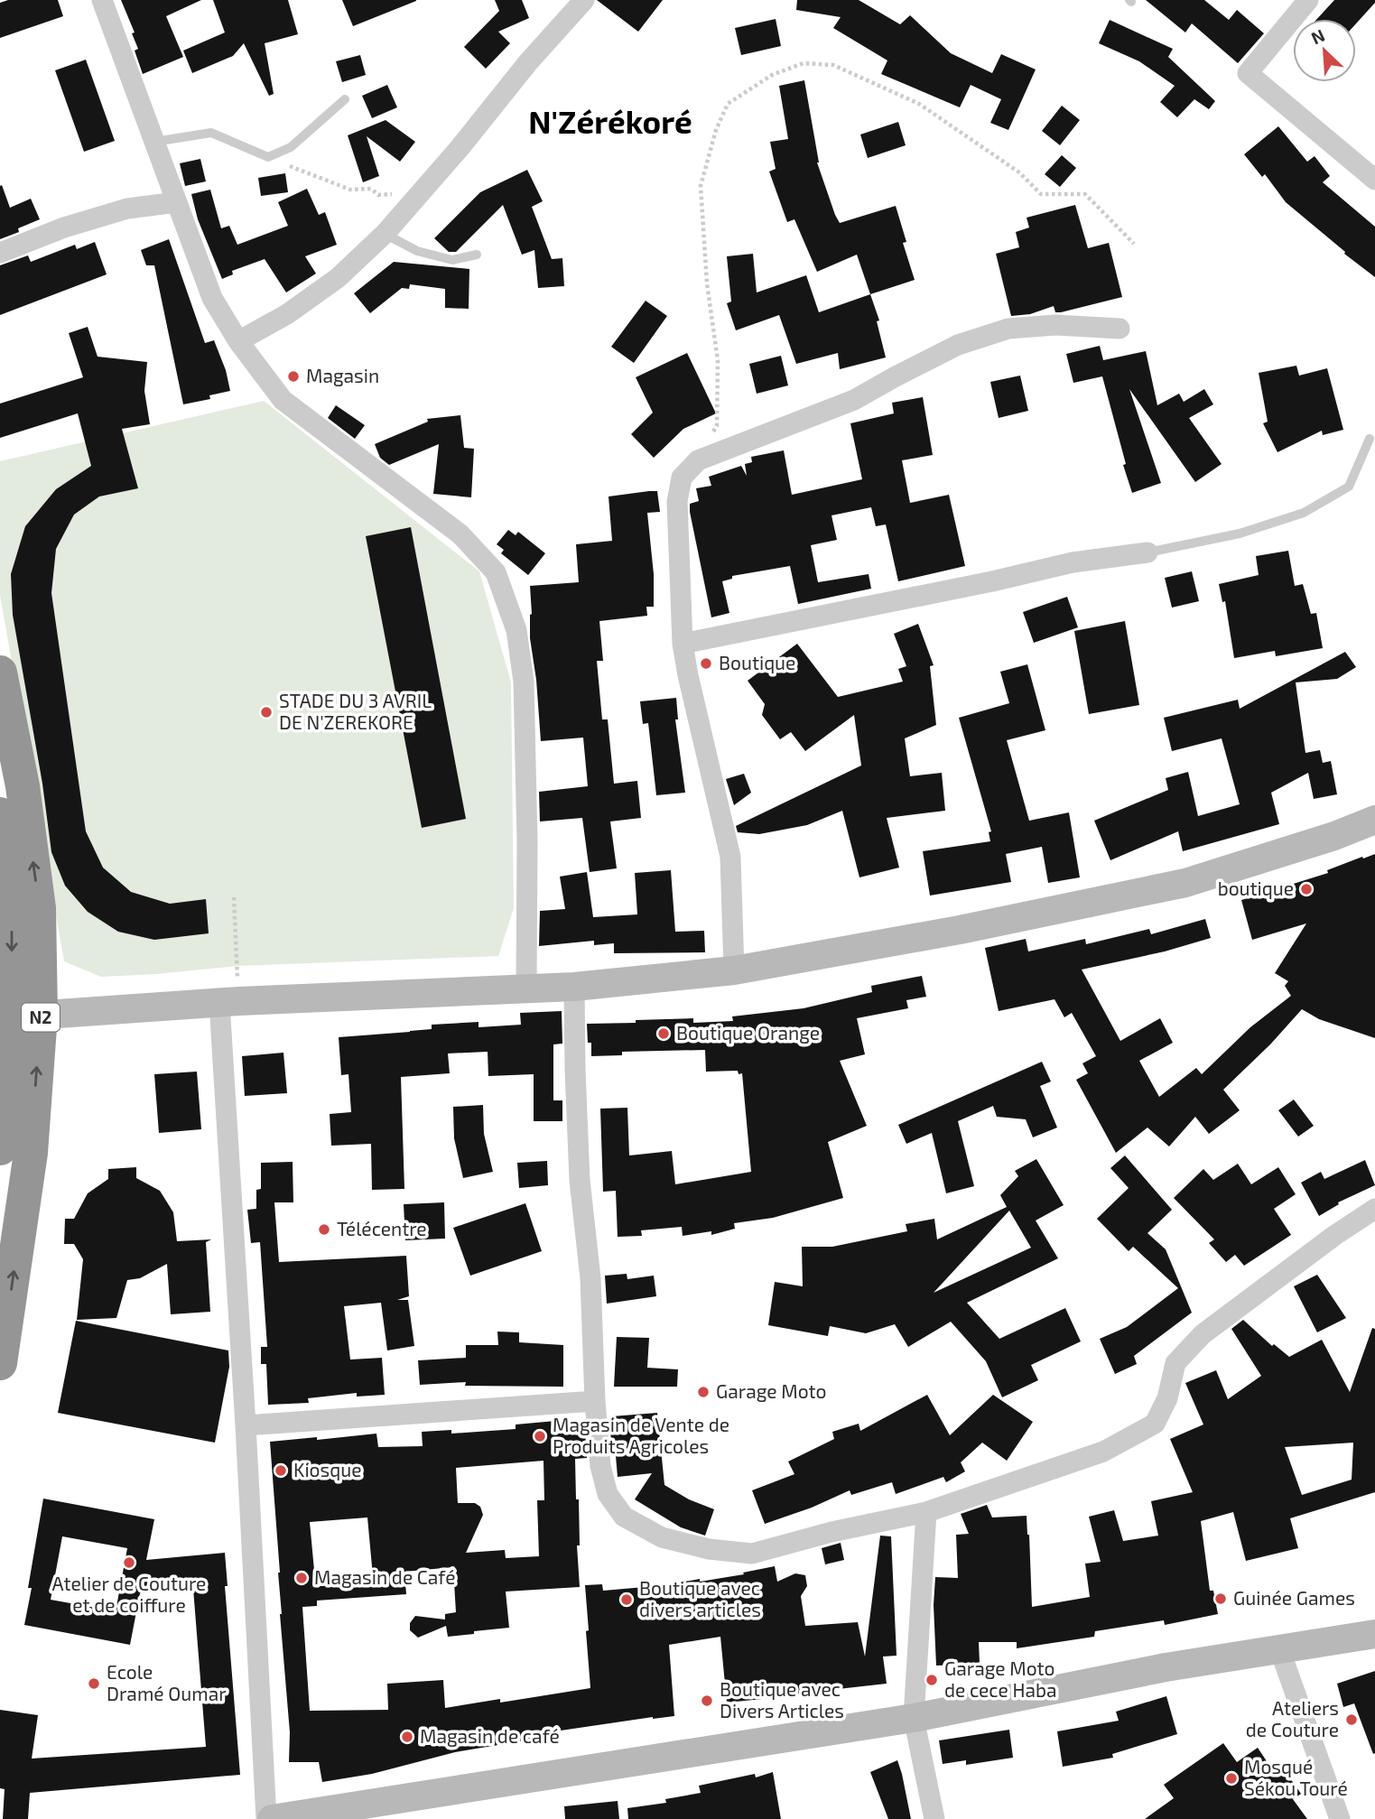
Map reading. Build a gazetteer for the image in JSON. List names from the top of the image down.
{
  "streets": {
    "highway": ["N2"]
  },
  "districts": ["N'Zérékoré"],
  "places": [
    "Magasin",
    "Boutique",
    "STADE DU 3 AVRIL DE N'ZEREKORE",
    "boutique",
    "Boutique Orange",
    "Télécentre",
    "Garage Moto",
    "Magasin de Vente de Produits Agricoles",
    "Kiosque",
    "Atelier de Couture et de coiffure",
    "Magasin de Café",
    "Guinée Games",
    "Boutique avec divers articles",
    "Garage Moto de cece Haba",
    "Ecole Dramé Oumar",
    "Boutique avec Divers Articles",
    "Ateliers de Couture",
    "Magasin de café",
    "Mosqué Sékou Touré"
  ],
  "north": "top left"
}
